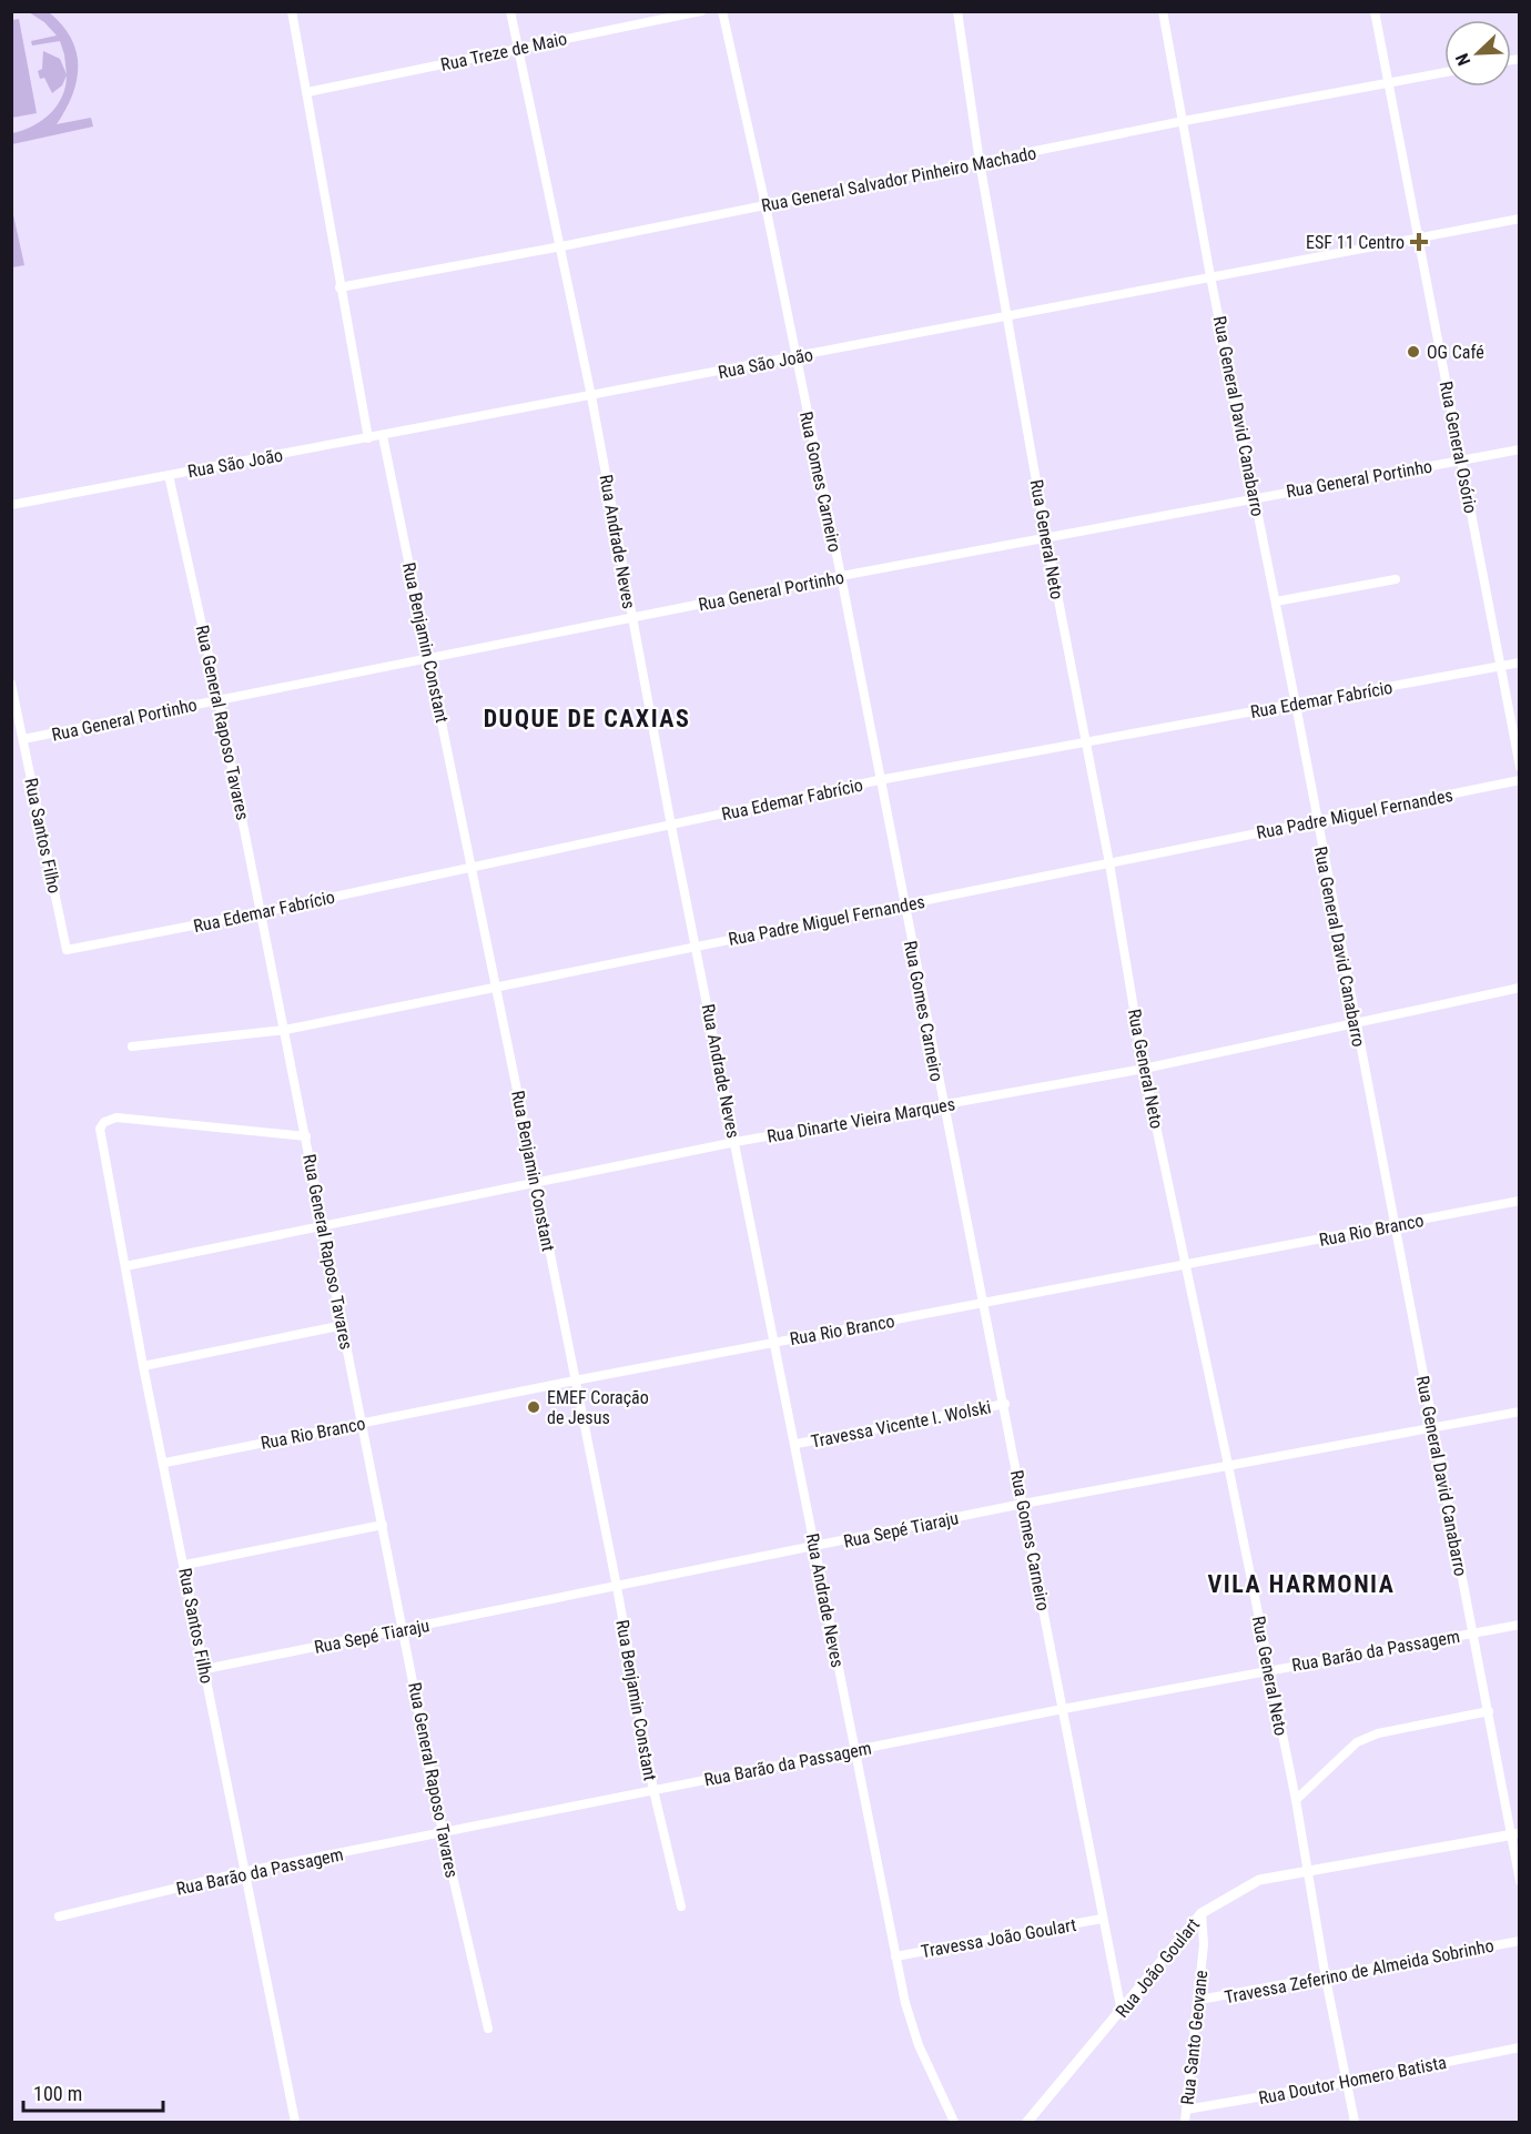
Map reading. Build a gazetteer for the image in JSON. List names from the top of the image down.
{
  "streets": {
    "street": [
      "Rua Treze de Maio",
      "Rua General Salvador Pinheiro Machado",
      "Rua São João",
      "Rua General David Canabarro",
      "Rua General Osório",
      "Rua General Portinho",
      "Rua Gomes Carneiro",
      "Rua General Neto",
      "Rua Andrade Neves",
      "Rua Benjamin Constant",
      "Rua Edemar Fabrício",
      "Rua General Raposo Tavares",
      "Rua Padre Miguel Fernandes",
      "Rua Santos Filho",
      "Rua Dinarte Vieira Marques",
      "Rua Rio Branco",
      "Travessa Vicente I. Wolski",
      "Rua Sepé Tiaraju",
      "Rua Barão da Passagem",
      "Travessa João Goulart",
      "Rua João Goulart",
      "Travessa Zeferino de Almeida Sobrinho",
      "Rua Santo Geovane",
      "Rua Doutor Homero Batista"
    ]
  },
  "crossings": [
    ["Rua Treze de Maio", "Rua Andrade Neves"],
    ["Rua General Salvador Pinheiro Machado", "Rua General David Canabarro"],
    ["Rua General Salvador Pinheiro Machado", "Rua General Osório"],
    ["Rua General Salvador Pinheiro Machado", "Rua Gomes Carneiro"],
    ["Rua General Salvador Pinheiro Machado", "Rua General Neto"],
    ["Rua General Salvador Pinheiro Machado", "Rua Andrade Neves"],
    ["Rua São João", "Rua General David Canabarro"],
    ["Rua São João", "Rua General Osório"],
    ["Rua São João", "Rua Gomes Carneiro"],
    ["Rua São João", "Rua General Neto"],
    ["Rua São João", "Rua Andrade Neves"],
    ["Rua São João", "Rua Benjamin Constant"],
    ["Rua São João", "Rua General Raposo Tavares"],
    ["Rua General David Canabarro", "Rua General Portinho"],
    ["Rua General David Canabarro", "Rua Edemar Fabrício"],
    ["Rua General David Canabarro", "Rua Padre Miguel Fernandes"],
    ["Rua General David Canabarro", "Rua Dinarte Vieira Marques"],
    ["Rua General David Canabarro", "Rua Rio Branco"],
    ["Rua General David Canabarro", "Rua Sepé Tiaraju"],
    ["Rua General David Canabarro", "Rua Barão da Passagem"],
    ["Rua General David Canabarro", "Rua João Goulart"],
    ["Rua General Osório", "Rua General Portinho"],
    ["Rua General Osório", "Rua Edemar Fabrício"],
    ["Rua General Portinho", "Rua Gomes Carneiro"],
    ["Rua General Portinho", "Rua General Neto"],
    ["Rua General Portinho", "Rua Andrade Neves"],
    ["Rua General Portinho", "Rua Benjamin Constant"],
    ["Rua General Portinho", "Rua General Raposo Tavares"],
    ["Rua General Portinho", "Rua Santos Filho"],
    ["Rua Gomes Carneiro", "Rua Edemar Fabrício"],
    ["Rua Gomes Carneiro", "Rua Padre Miguel Fernandes"],
    ["Rua Gomes Carneiro", "Rua Dinarte Vieira Marques"],
    ["Rua Gomes Carneiro", "Rua Rio Branco"],
    ["Rua Gomes Carneiro", "Travessa Vicente I. Wolski"],
    ["Rua Gomes Carneiro", "Rua Sepé Tiaraju"],
    ["Rua Gomes Carneiro", "Rua Barão da Passagem"],
    ["Rua Gomes Carneiro", "Travessa João Goulart"],
    ["Rua Gomes Carneiro", "Rua João Goulart"],
    ["Rua General Neto", "Rua Edemar Fabrício"],
    ["Rua General Neto", "Rua Padre Miguel Fernandes"],
    ["Rua General Neto", "Rua Dinarte Vieira Marques"],
    ["Rua General Neto", "Rua Rio Branco"],
    ["Rua General Neto", "Rua Sepé Tiaraju"],
    ["Rua General Neto", "Rua Barão da Passagem"],
    ["Rua General Neto", "Rua João Goulart"],
    ["Rua General Neto", "Travessa Zeferino de Almeida Sobrinho"],
    ["Rua General Neto", "Rua Doutor Homero Batista"],
    ["Rua Andrade Neves", "Rua Edemar Fabrício"],
    ["Rua Andrade Neves", "Rua Padre Miguel Fernandes"],
    ["Rua Andrade Neves", "Rua Dinarte Vieira Marques"],
    ["Rua Andrade Neves", "Rua Rio Branco"],
    ["Rua Andrade Neves", "Travessa Vicente I. Wolski"],
    ["Rua Andrade Neves", "Rua Sepé Tiaraju"],
    ["Rua Andrade Neves", "Rua Barão da Passagem"],
    ["Rua Andrade Neves", "Travessa João Goulart"],
    ["Rua Benjamin Constant", "Rua Edemar Fabrício"],
    ["Rua Benjamin Constant", "Rua Padre Miguel Fernandes"],
    ["Rua Benjamin Constant", "Rua Dinarte Vieira Marques"],
    ["Rua Benjamin Constant", "Rua Rio Branco"],
    ["Rua Benjamin Constant", "Rua Sepé Tiaraju"],
    ["Rua Benjamin Constant", "Rua Barão da Passagem"],
    ["Rua Edemar Fabrício", "Rua General Raposo Tavares"],
    ["Rua Edemar Fabrício", "Rua Santos Filho"],
    ["Rua General Raposo Tavares", "Rua Padre Miguel Fernandes"],
    ["Rua General Raposo Tavares", "Rua Santos Filho"],
    ["Rua General Raposo Tavares", "Rua Dinarte Vieira Marques"],
    ["Rua General Raposo Tavares", "Rua Rio Branco"],
    ["Rua General Raposo Tavares", "Rua Sepé Tiaraju"],
    ["Rua General Raposo Tavares", "Rua Barão da Passagem"],
    ["Rua Santos Filho", "Rua Dinarte Vieira Marques"],
    ["Rua Santos Filho", "Rua Rio Branco"],
    ["Rua Santos Filho", "Rua Sepé Tiaraju"],
    ["Rua Santos Filho", "Rua Barão da Passagem"],
    ["Rua João Goulart", "Rua Santo Geovane"],
    ["Travessa Zeferino de Almeida Sobrinho", "Rua Santo Geovane"],
    ["Rua Santo Geovane", "Rua Doutor Homero Batista"]
  ],
  "districts": ["DUQUE DE CAXIAS", "VILA HARMONIA"],
  "places": {
    "health": ["ESF 11 Centro"],
    "other": ["OG Café", "EMEF Coração de Jesus"]
  },
  "scale_bar": "100 m",
  "north": "bottom left"
}
